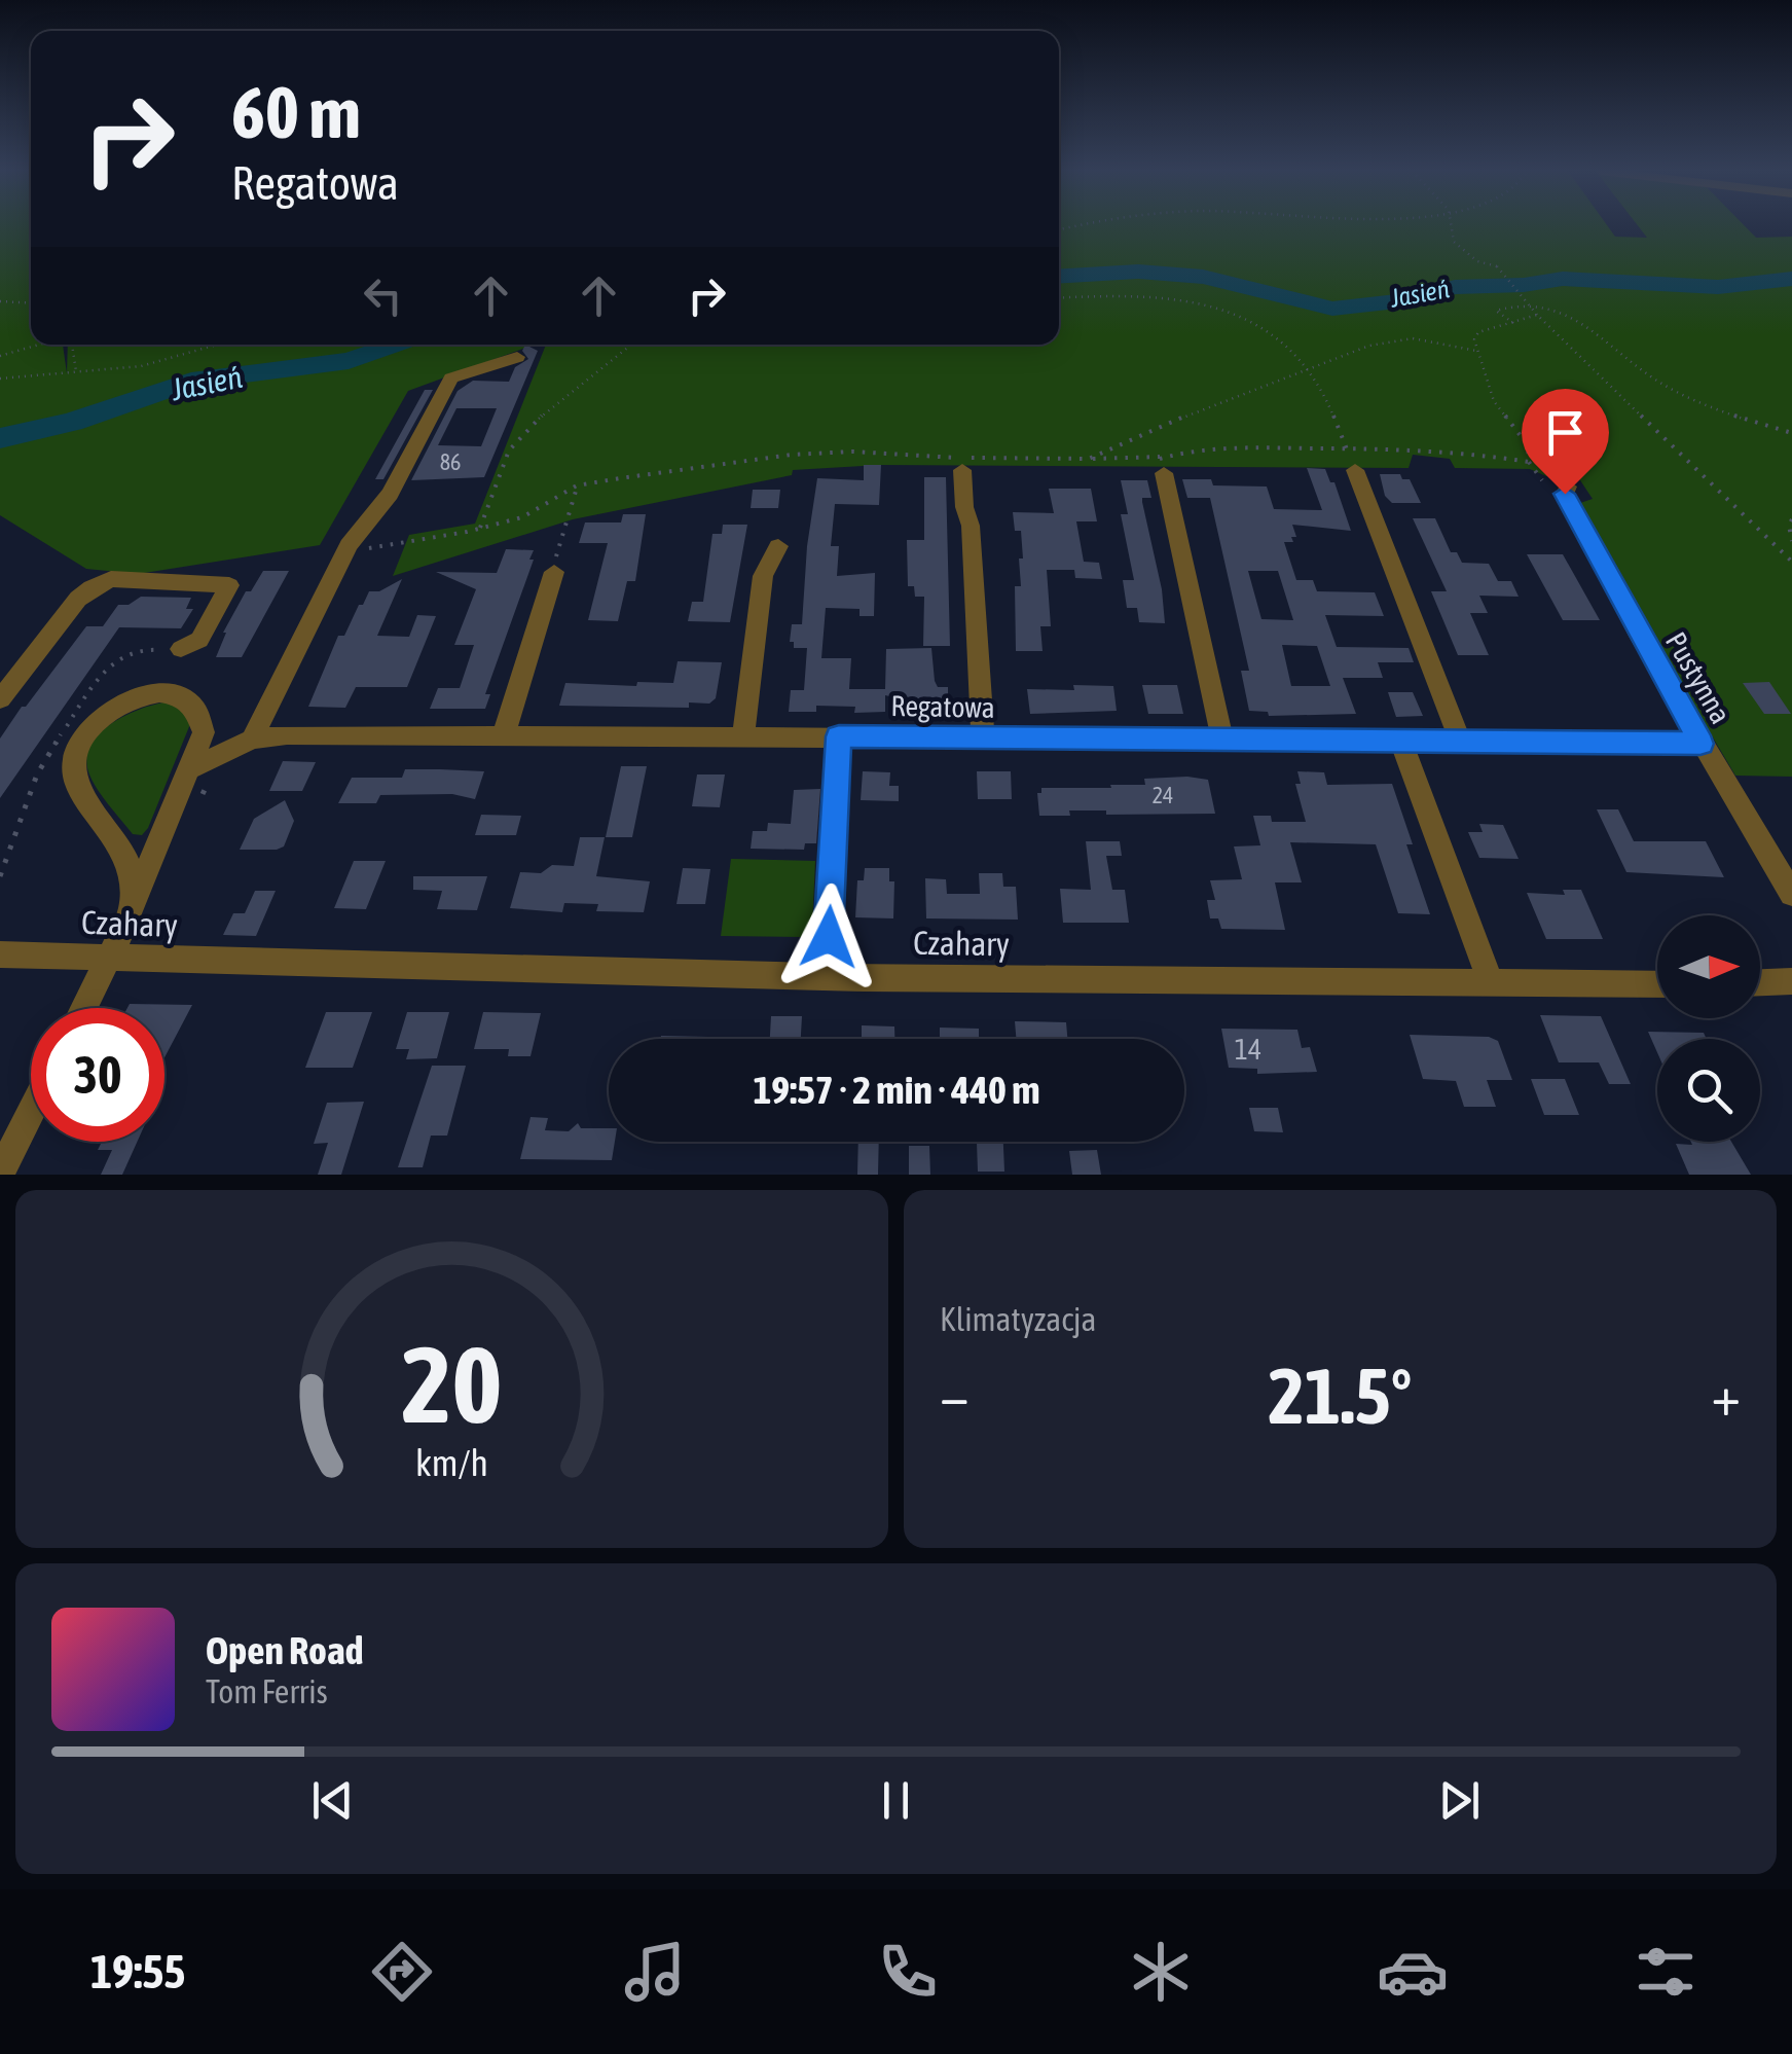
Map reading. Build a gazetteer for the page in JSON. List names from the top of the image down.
{
  "streets": {
    "street": ["Pustynna", "Regatowa", "Czahary"]
  },
  "crossings": [
    ["Pustynna", "Regatowa"]
  ],
  "water": ["Jasień"],
  "house_numbers": ["86", "24", "14"],
  "north": "right",
  "page": {
    "turn": ["60 m", "Regatowa"],
    "limit": "30",
    "trip": "19:57 · 2 min · 440 m",
    "tile": "Klimatyzacja",
    "heat": ["−", "21.5°", "+"],
    "song": ["Open Road", "Tom Ferris"],
    "tabs": "19:55",
    "gauge": ["20", "km/h"]
  }
}
